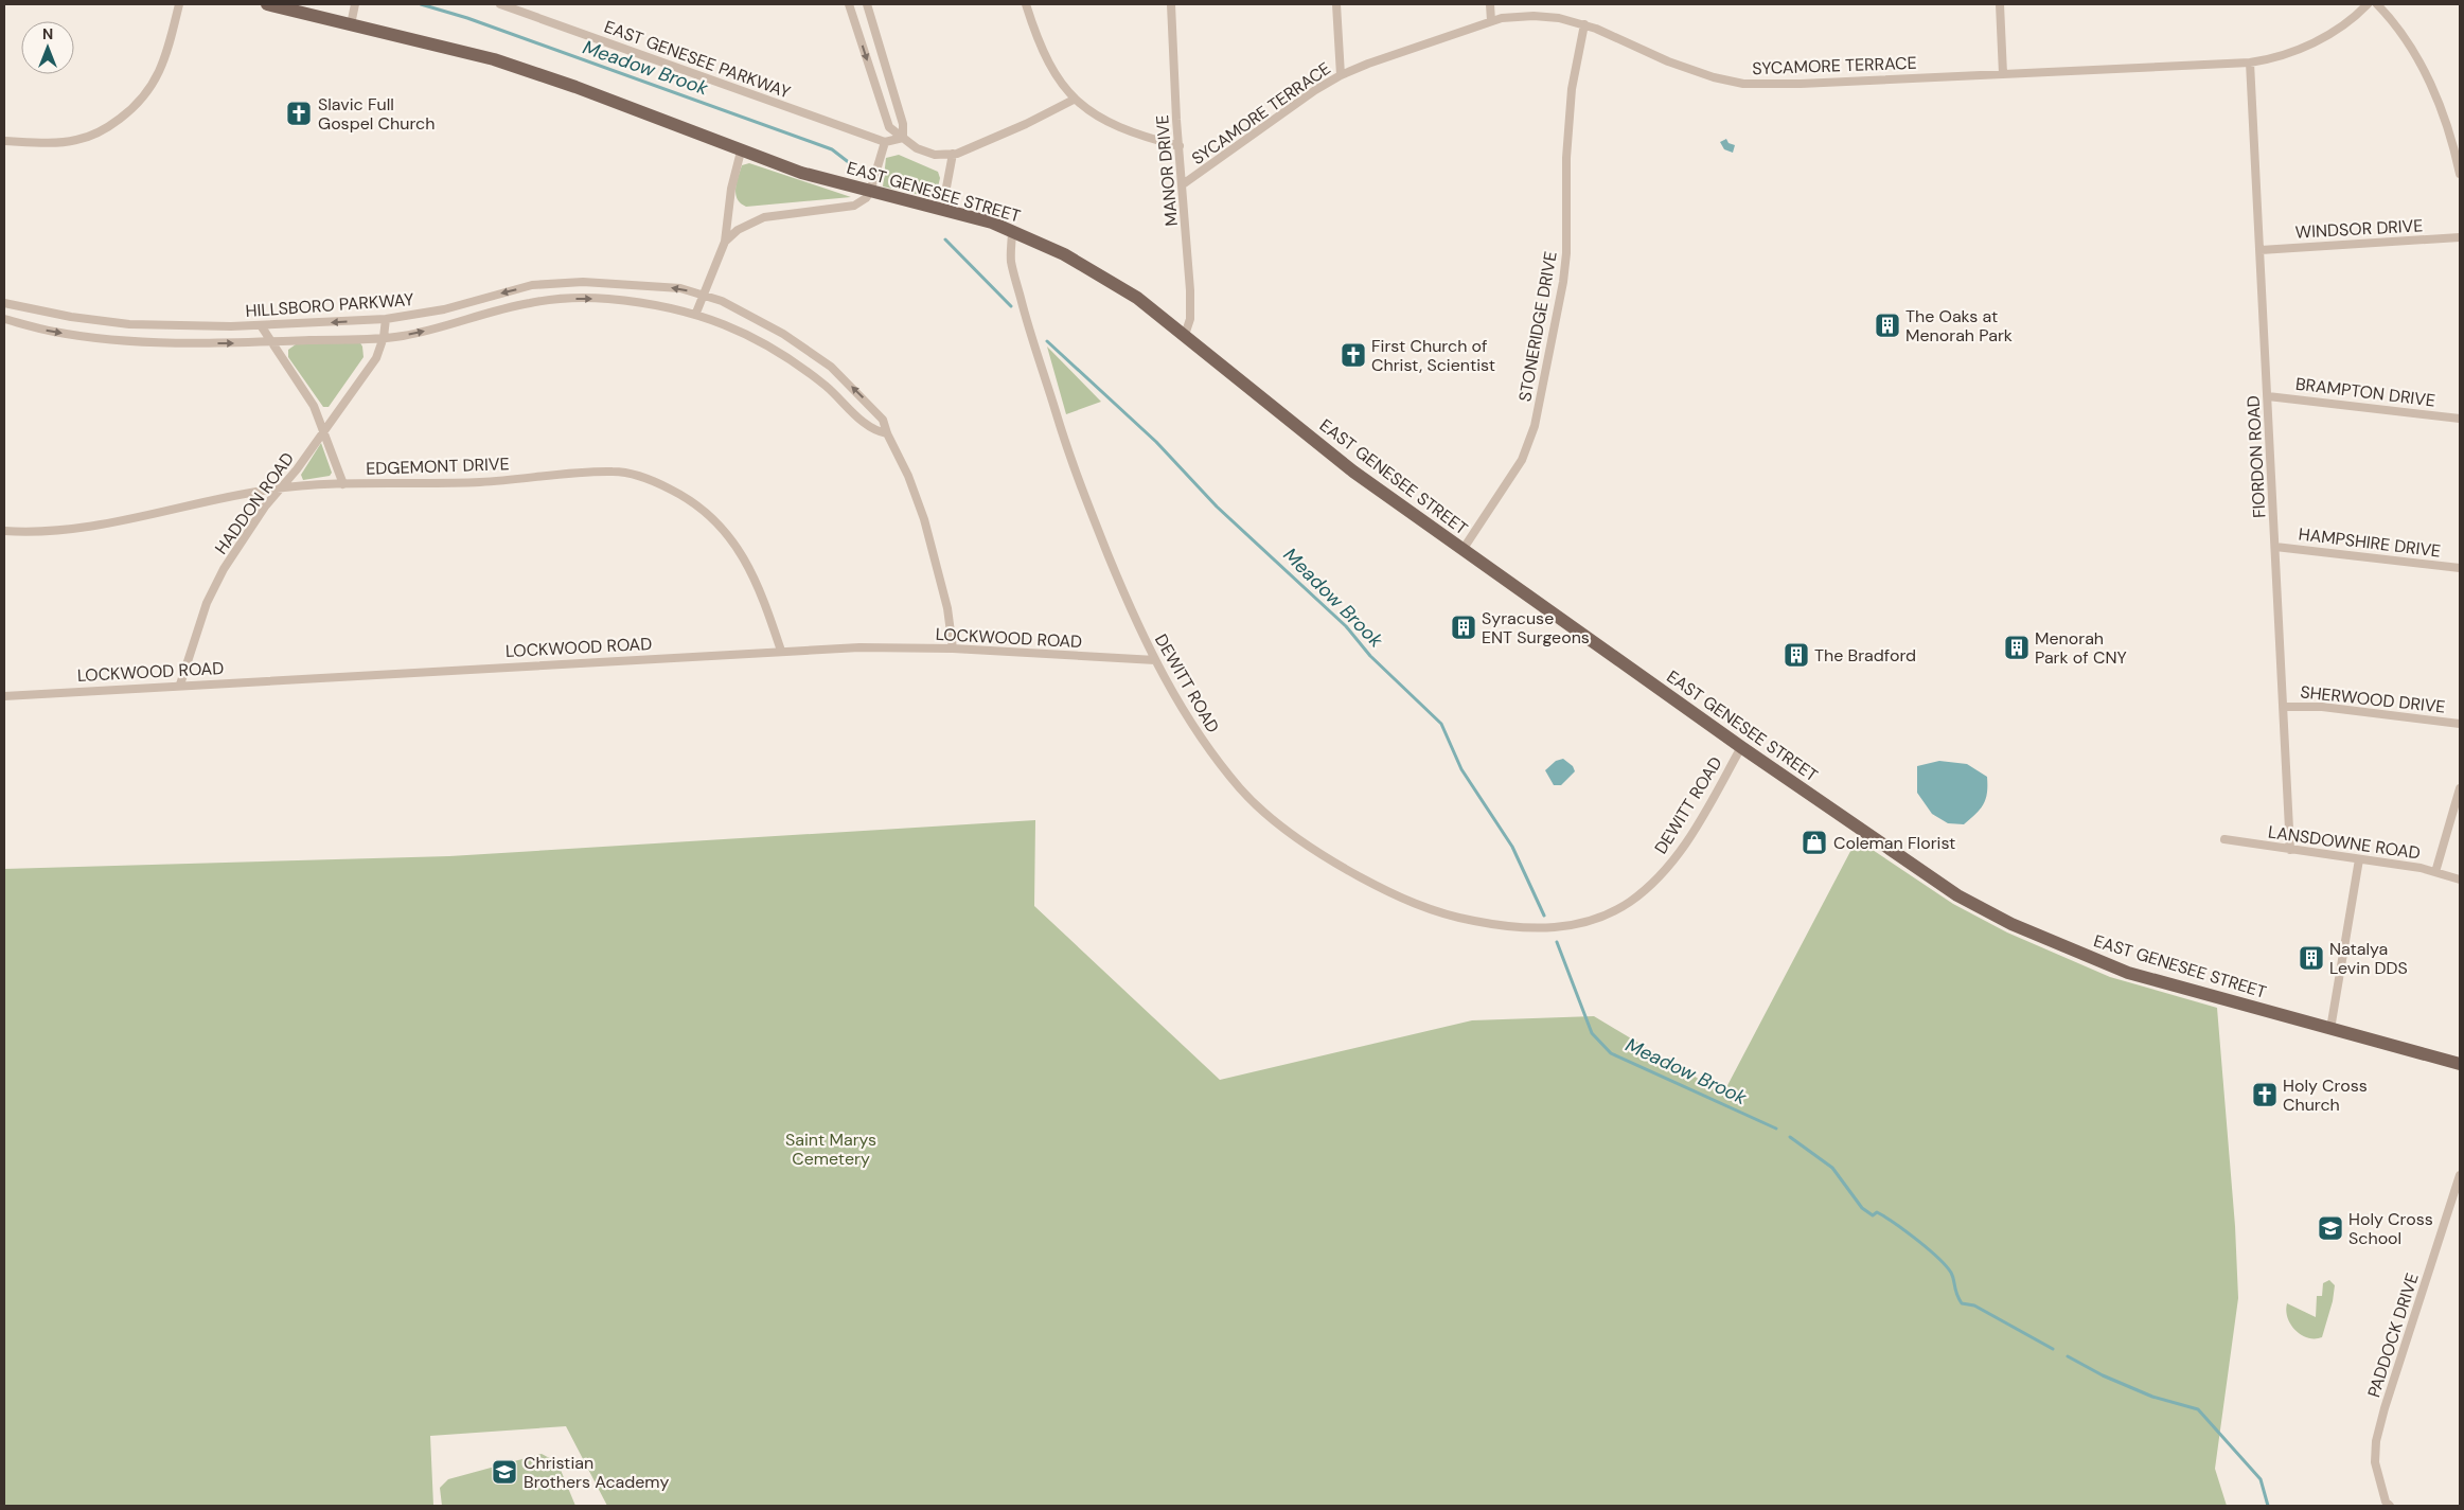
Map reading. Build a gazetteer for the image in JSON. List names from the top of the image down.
{
  "streets": {
    "main road": ["EAST GENESEE STREET"],
    "street": [
      "EAST GENESEE PARKWAY",
      "SYCAMORE TERRACE",
      "MANOR DRIVE",
      "WINDSOR DRIVE",
      "HILLSBORO PARKWAY",
      "STONERIDGE DRIVE",
      "BRAMPTON DRIVE",
      "FIORDON ROAD",
      "EDGEMONT DRIVE",
      "HADDON ROAD",
      "HAMPSHIRE DRIVE",
      "LOCKWOOD ROAD",
      "DEWITT ROAD",
      "SHERWOOD DRIVE",
      "LANSDOWNE ROAD",
      "PADDOCK DRIVE"
    ]
  },
  "crossings": [
    ["SYCAMORE TERRACE", "MANOR DRIVE"],
    ["SYCAMORE TERRACE", "STONERIDGE DRIVE"],
    ["SYCAMORE TERRACE", "FIORDON ROAD"],
    ["MANOR DRIVE", "EAST GENESEE STREET"],
    ["EAST GENESEE STREET", "STONERIDGE DRIVE"],
    ["EAST GENESEE STREET", "DEWITT ROAD"],
    ["WINDSOR DRIVE", "FIORDON ROAD"],
    ["HILLSBORO PARKWAY", "HADDON ROAD"],
    ["HILLSBORO PARKWAY", "LOCKWOOD ROAD"],
    ["BRAMPTON DRIVE", "FIORDON ROAD"],
    ["FIORDON ROAD", "HAMPSHIRE DRIVE"],
    ["FIORDON ROAD", "SHERWOOD DRIVE"],
    ["FIORDON ROAD", "LANSDOWNE ROAD"],
    ["EDGEMONT DRIVE", "HADDON ROAD"],
    ["EDGEMONT DRIVE", "LOCKWOOD ROAD"],
    ["HADDON ROAD", "LOCKWOOD ROAD"],
    ["LOCKWOOD ROAD", "DEWITT ROAD"]
  ],
  "water": ["Meadow Brook"],
  "parks": ["Saint Marys Cemetery"],
  "places": {
    "church": ["Slavic Full Gospel Church", "First Church of Christ, Scientist", "Holy Cross Church"],
    "building": [
      "The Oaks at Menorah Park",
      "Syracuse ENT Surgeons",
      "Menorah Park of CNY",
      "The Bradford",
      "Natalya Levin DDS"
    ],
    "shop": ["Coleman Florist"],
    "school or university": ["Holy Cross School", "Christian Brothers Academy"]
  },
  "north": "top"
}
